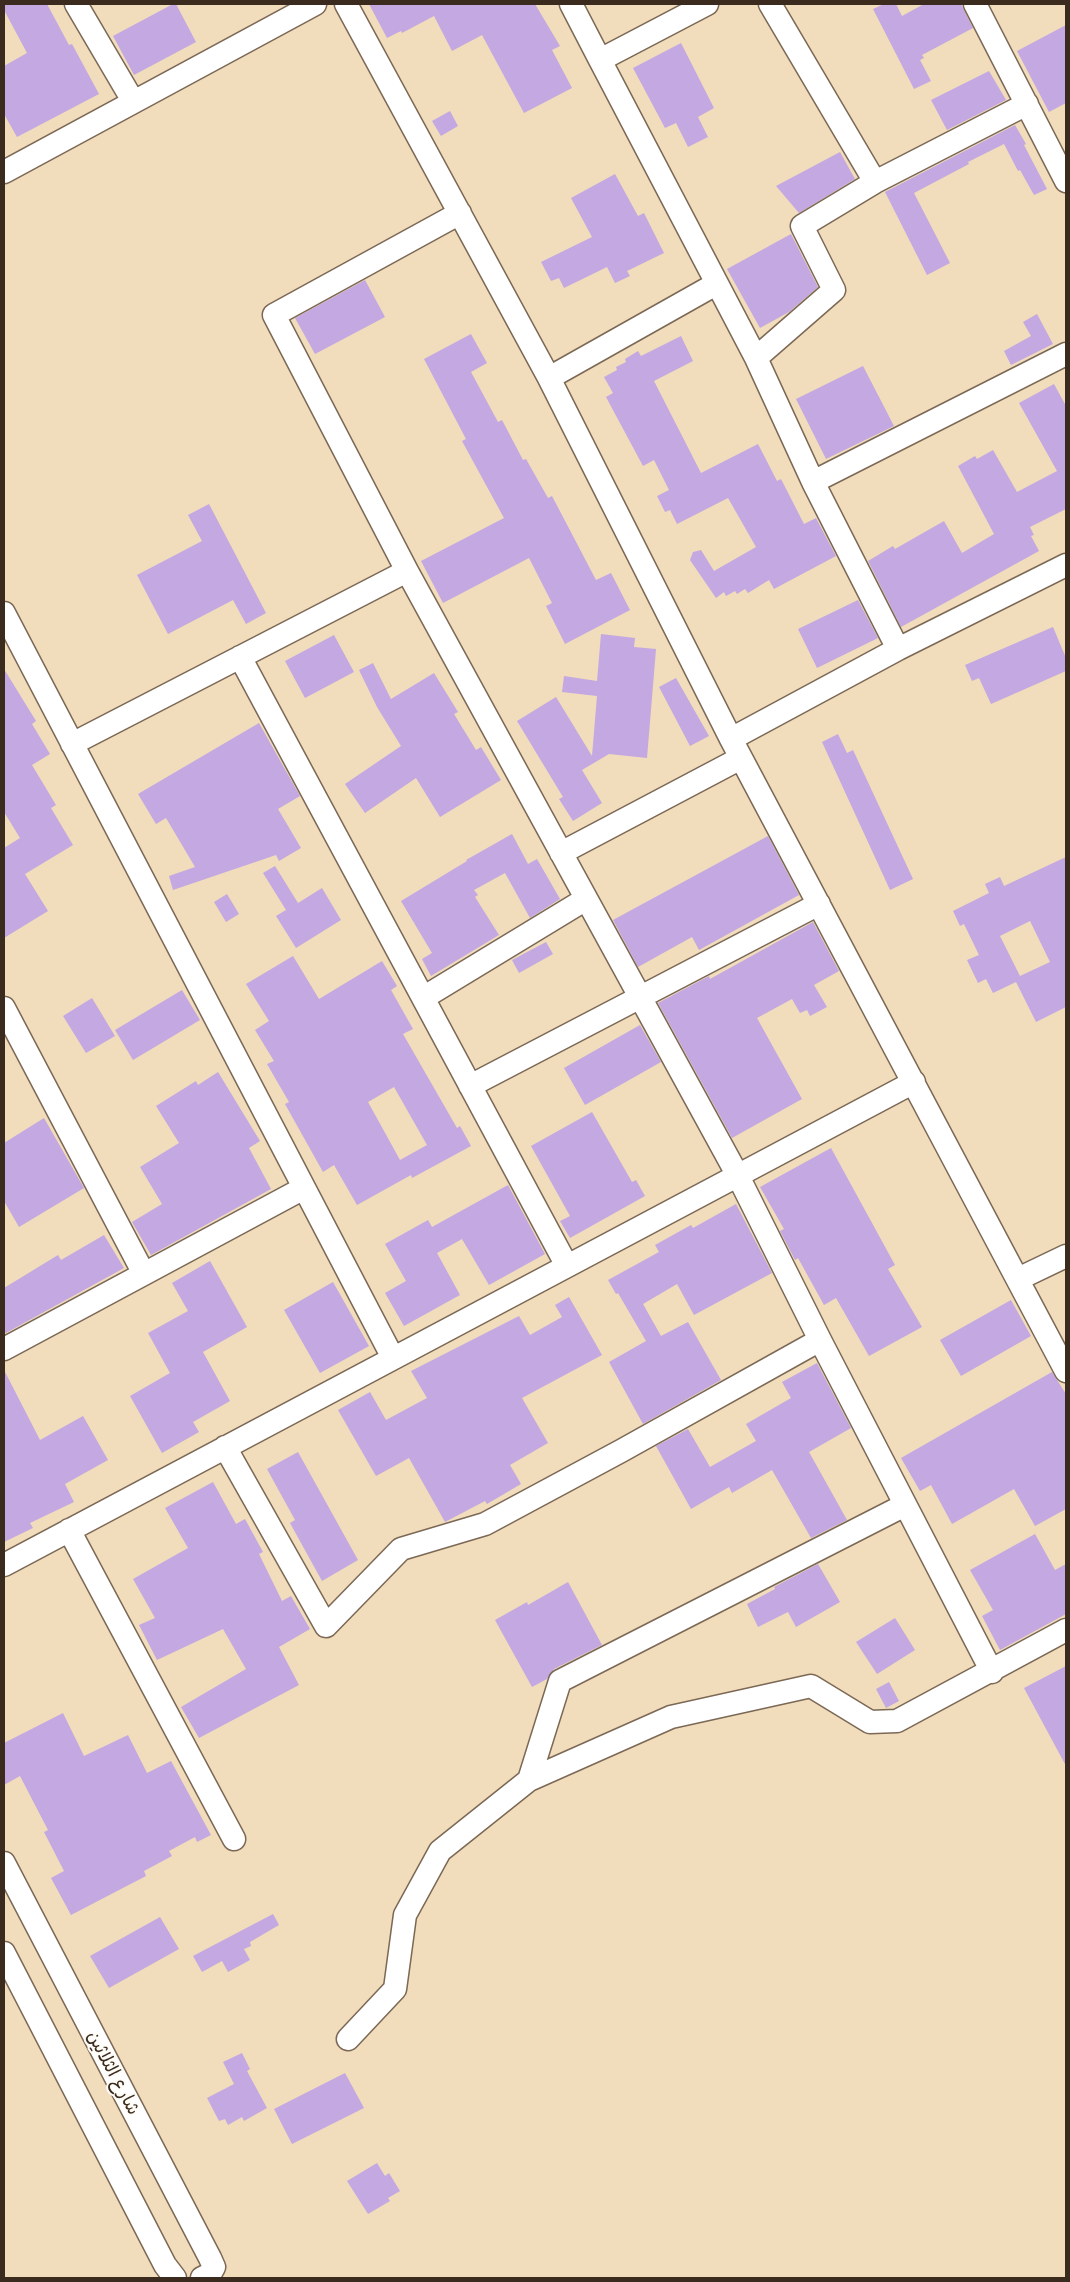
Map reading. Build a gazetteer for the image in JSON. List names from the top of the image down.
{
  "streets": {
    "street": ["شارع الثلاثين"]
  }
}
